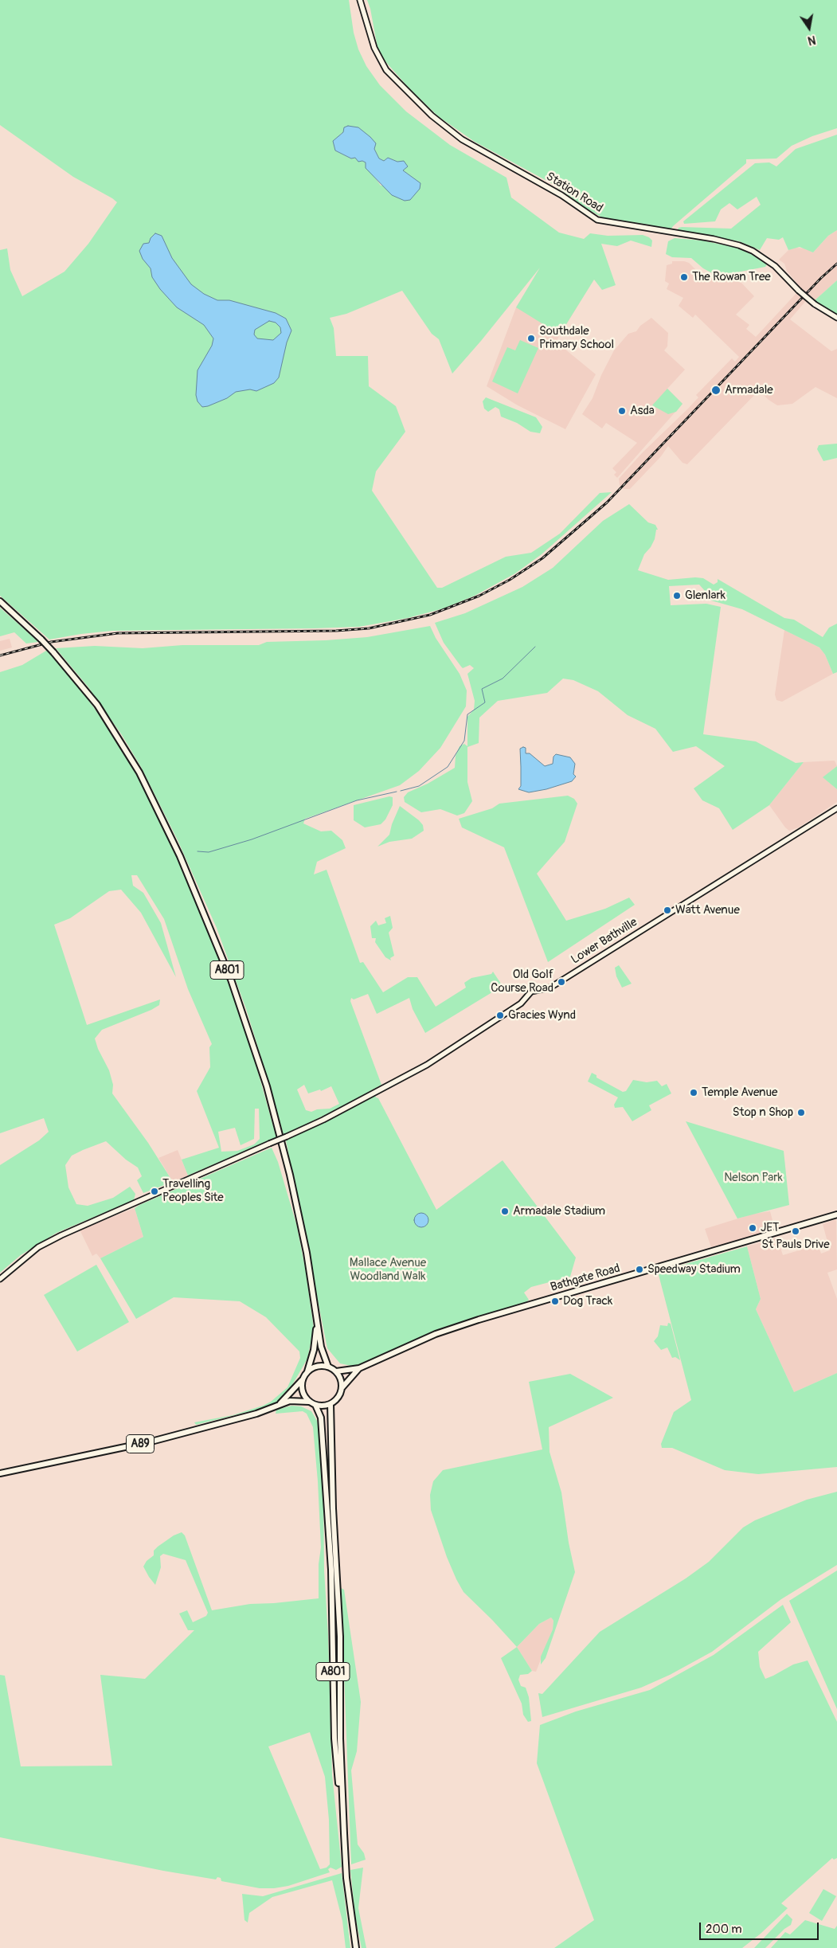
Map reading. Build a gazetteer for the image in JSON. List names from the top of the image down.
{
  "streets": {
    "main road": [
      "Station Road",
      "Lower Bathville",
      "A801",
      "Bathgate Road",
      "A89"
    ]
  },
  "crossings": [
    ["A801", "Bathgate Road"],
    ["A801", "A89"],
    ["Bathgate Road", "A89"]
  ],
  "parks": ["Nelson Park", "Mallace Avenue Woodland Walk"],
  "places": [
    "The Rowan Tree",
    "Southdale Primary School",
    "Armadale",
    "Asda",
    "Glenlark",
    "Watt Avenue",
    "Old Golf Course Road",
    "Gracies Wynd",
    "Temple Avenue",
    "Stop n Shop",
    "Travelling Peoples Site",
    "Armadale Stadium",
    "JET",
    "St Pauls Drive",
    "Speedway Stadium",
    "Dog Track"
  ],
  "scale_bar": "200 m",
  "north": "bottom"
}
